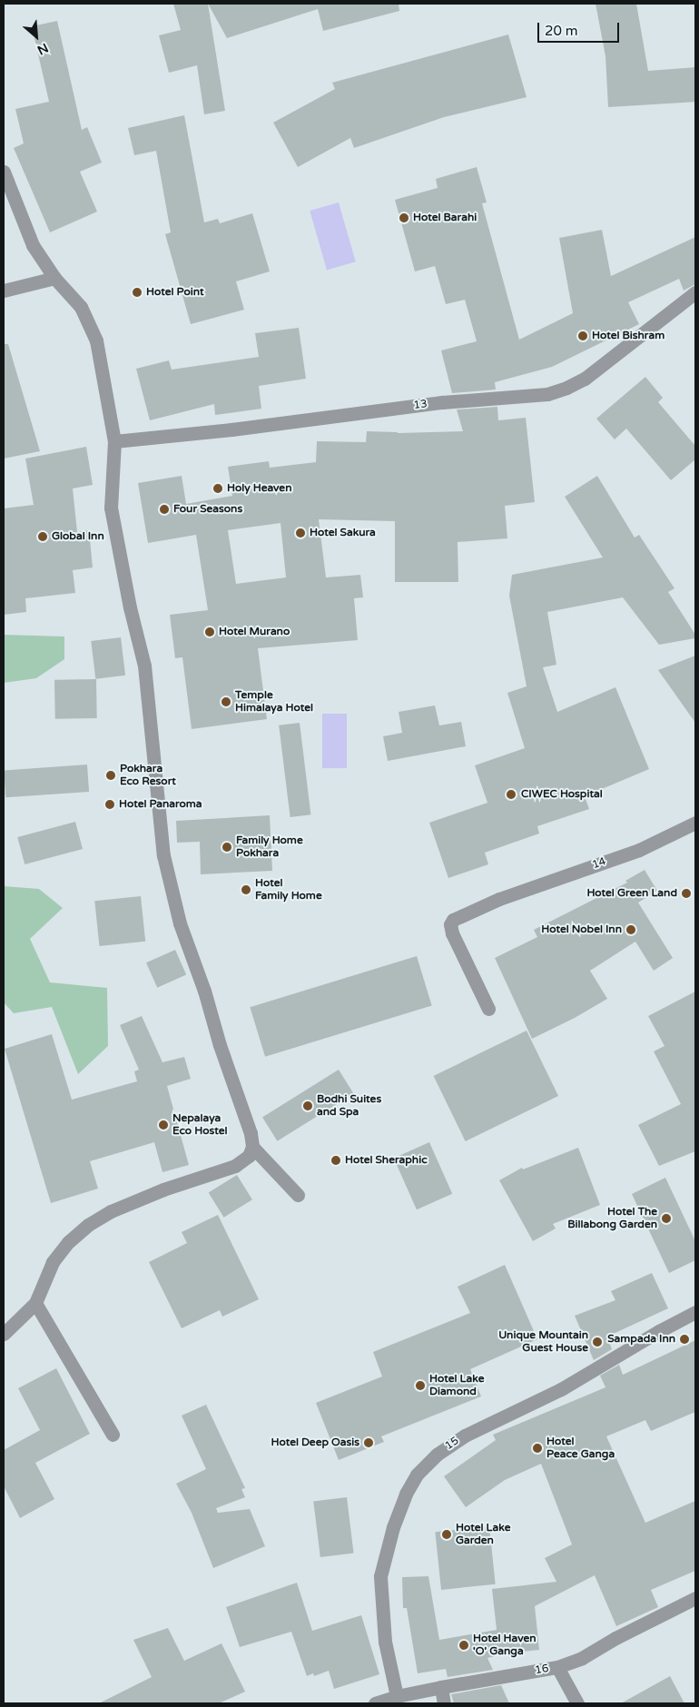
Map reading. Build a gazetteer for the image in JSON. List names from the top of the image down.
{
  "streets": {
    "street": [
      "13",
      "14",
      "15",
      "16"
    ]
  },
  "crossings": [
    ["15", "16"]
  ],
  "places": [
    "Hotel Barahi",
    "Hotel Point",
    "Hotel Bishram",
    "Holy Heaven",
    "Four Seasons",
    "Hotel Sakura",
    "Global Inn",
    "Hotel Murano",
    "Temple Himalaya Hotel",
    "Pokhara Eco Resort",
    "CIWEC Hospital",
    "Hotel Panaroma",
    "Family Home Pokhara",
    "Hotel Family Home",
    "Hotel Green Land",
    "Hotel Nobel Inn",
    "Bodhi Suites and Spa",
    "Nepalaya Eco Hostel",
    "Hotel Sheraphic",
    "Hotel The Billabong Garden",
    "Sampada Inn",
    "Unique Mountain Guest House",
    "Hotel Lake Diamond",
    "Hotel Deep Oasis",
    "Hotel Peace Ganga",
    "Hotel Lake Garden",
    "Hotel Haven 'O' Ganga"
  ],
  "scale_bar": "20 m",
  "north": "bottom right"
}
